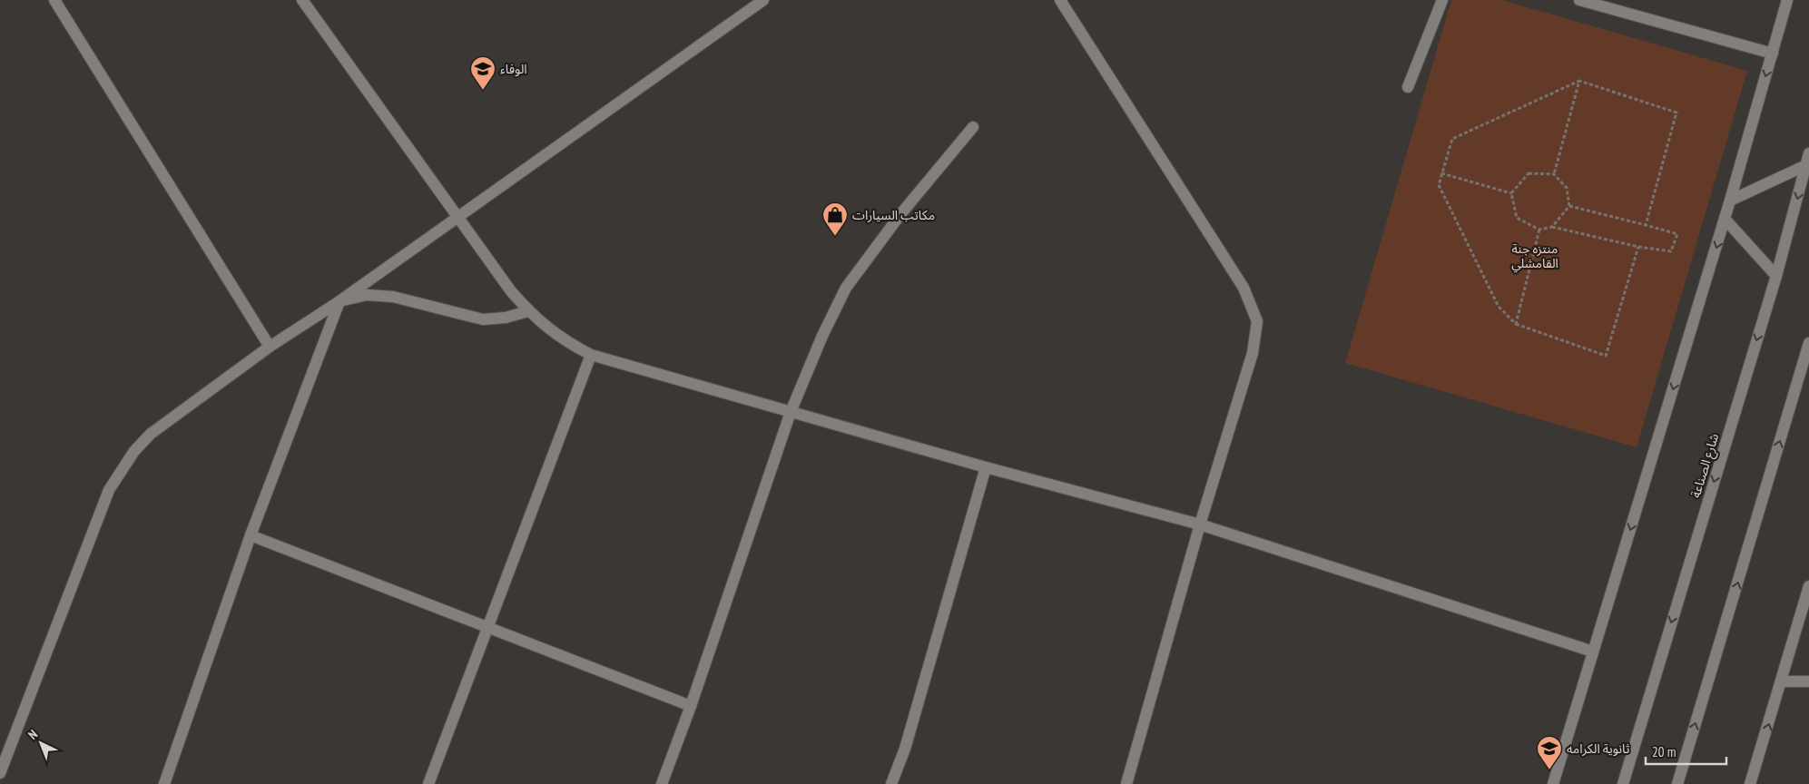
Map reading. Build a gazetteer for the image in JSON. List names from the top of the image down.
{
  "streets": {
    "street": ["شارع الصناعة"]
  },
  "parks": ["منتزه جنة القامشلي"],
  "places": {
    "school or university": ["الوفاء", "ثانوية الكرامه"],
    "shop": ["مكاتب السيارات"]
  },
  "scale_bar": "20 m",
  "north": "top left"
}
